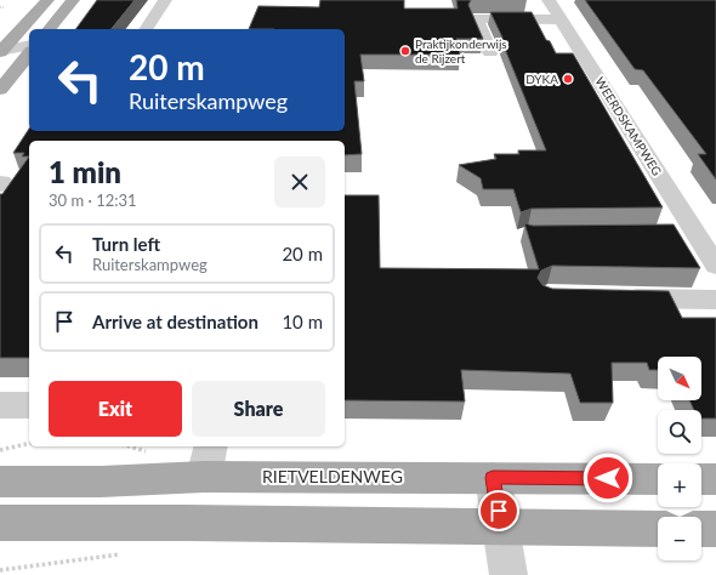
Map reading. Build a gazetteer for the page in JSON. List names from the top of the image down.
{
  "streets": {
    "main road": ["RIETVELDENWEG"],
    "street": ["WEERDSKAMPWEG"]
  },
  "places": ["Praktijkonderwijs de Rijzert", "DYKA"],
  "north": "bottom right",
  "page": {
    "turn": ["20 m", "Ruiterskampweg"],
    "heading": ["1 min", "30 m · 12:31"],
    "list": [
      {
        "name": "Turn left",
        "note": "Ruiterskampweg",
        "value": "20 m"
      },
      {
        "name": "Arrive at destination",
        "value": "10 m"
      }
    ],
    "map_buttons": ["+", "−"],
    "buttons": ["Exit", "Share"]
  }
}
